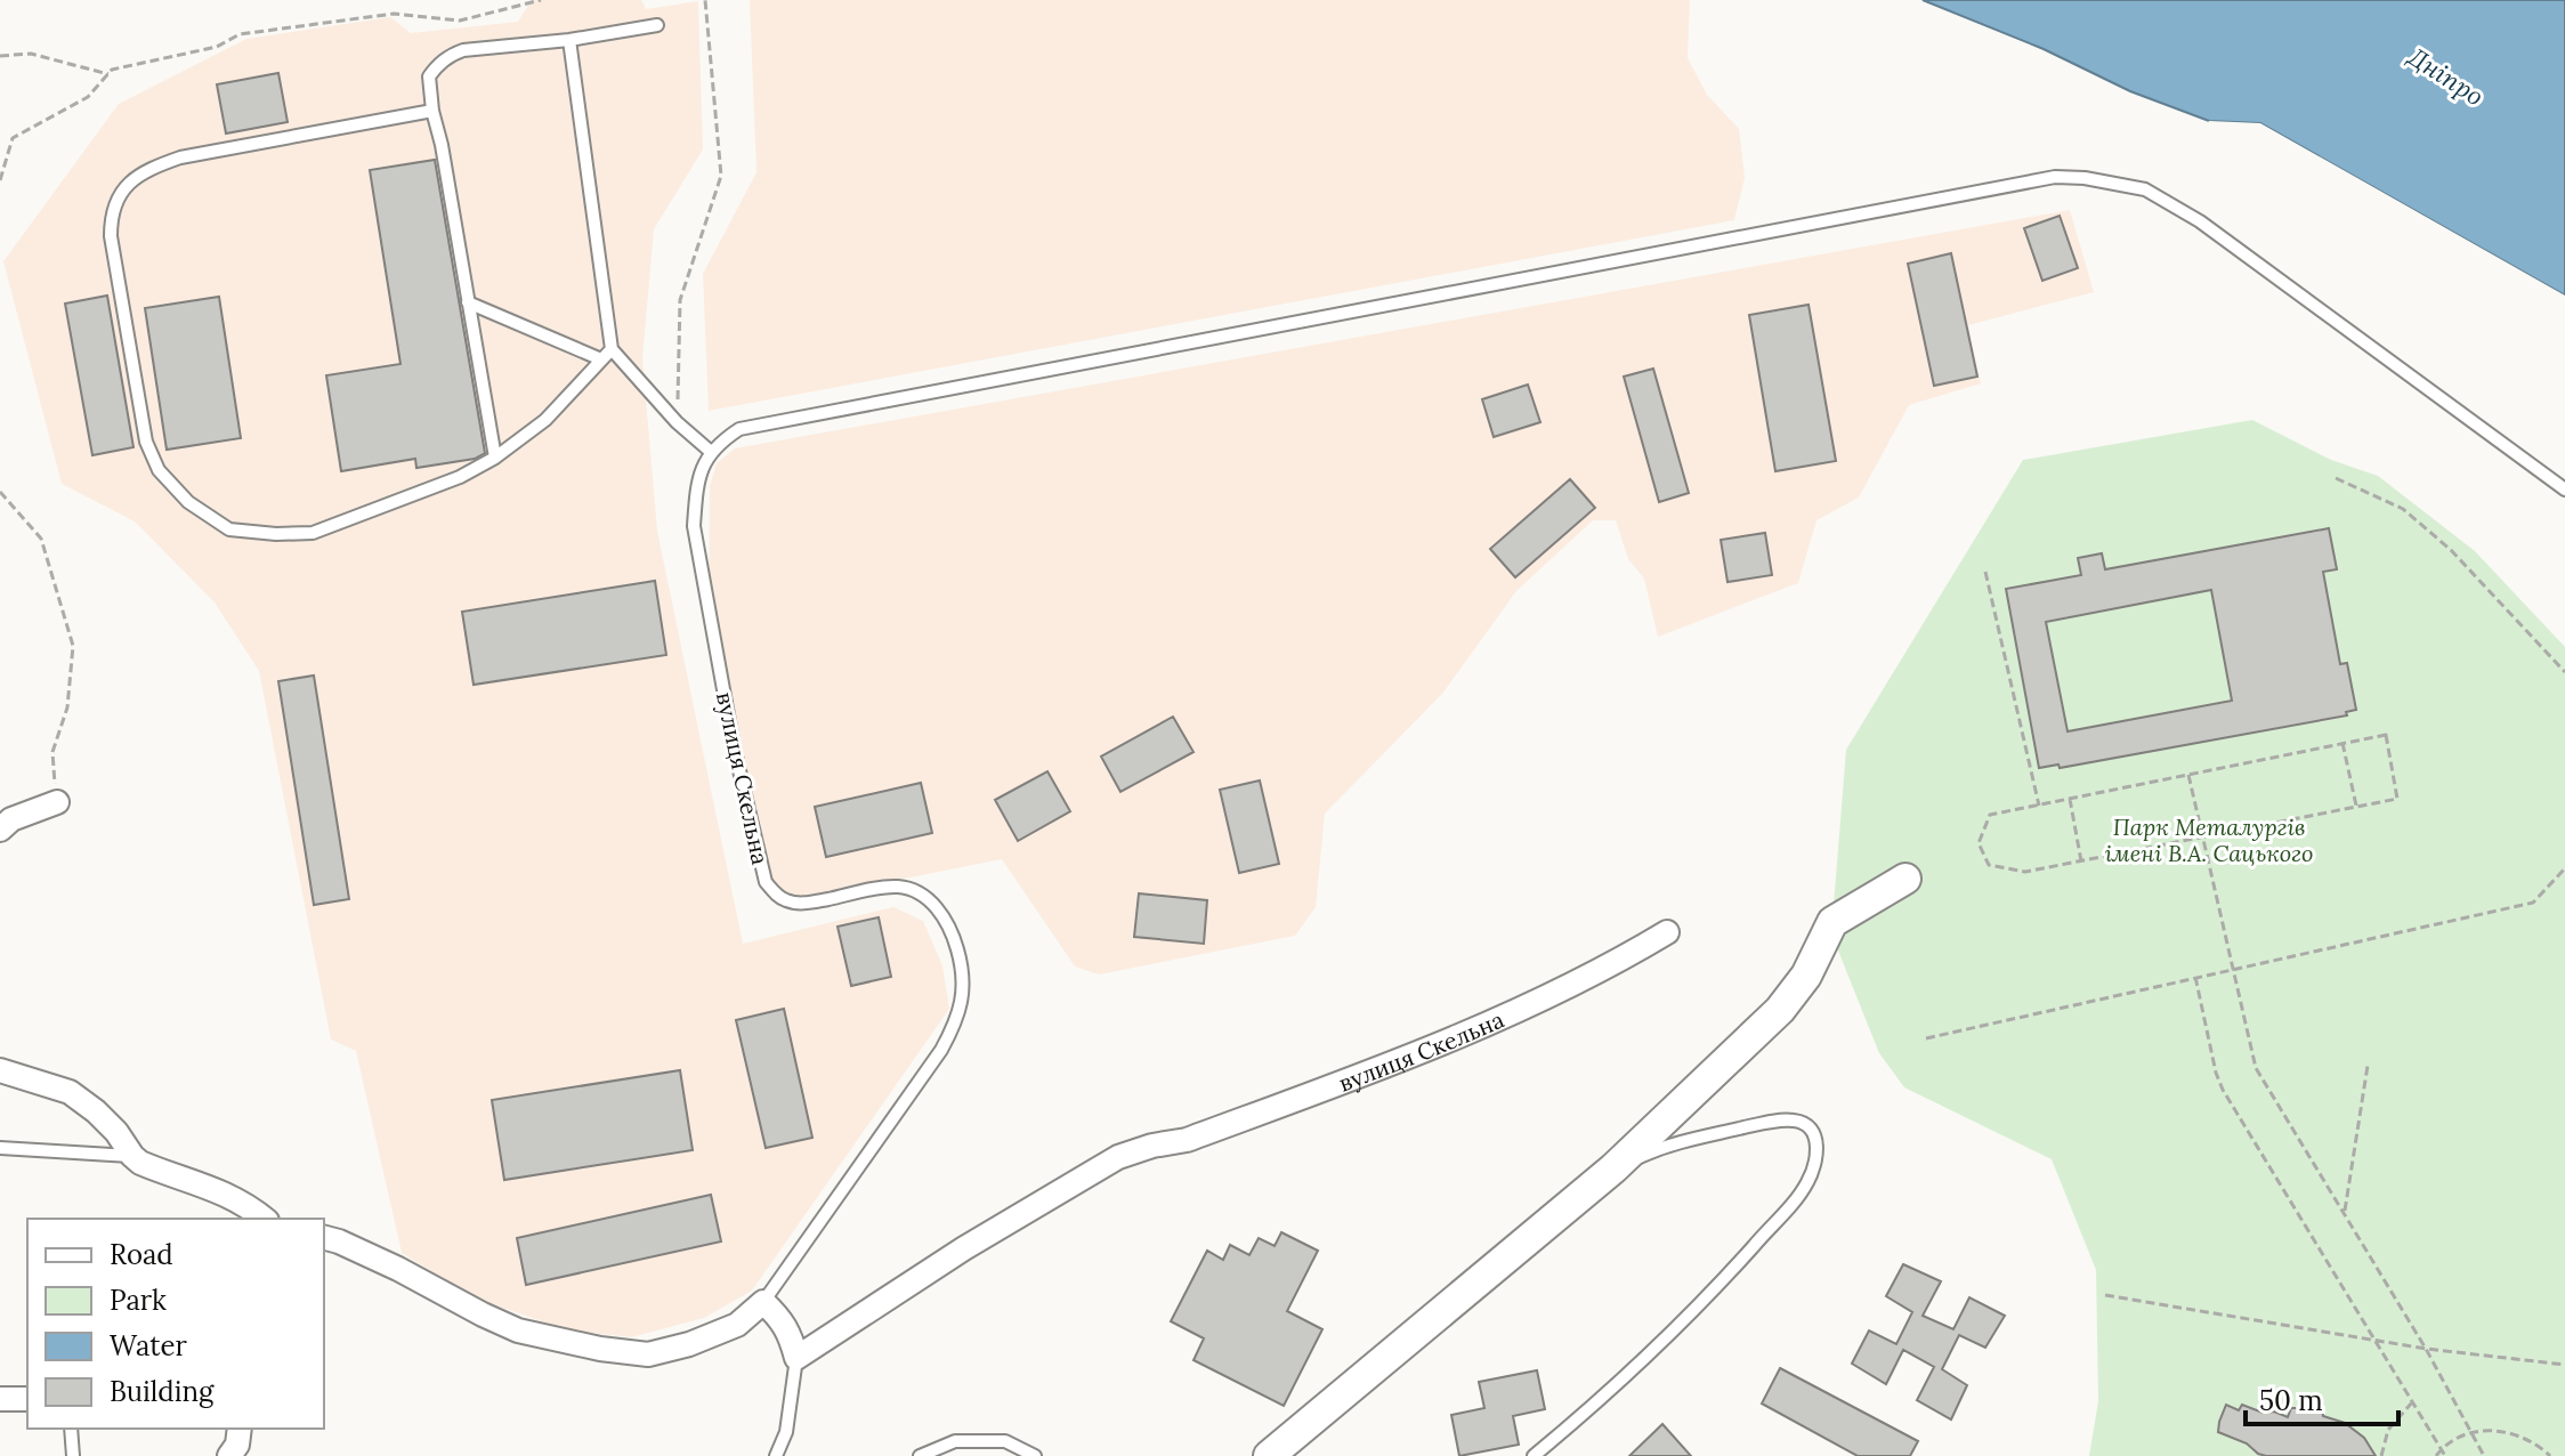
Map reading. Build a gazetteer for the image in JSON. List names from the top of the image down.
{
  "streets": {
    "street": ["вулиця Скельна"]
  },
  "water": ["Дніпро"],
  "parks": ["Парк Металургів імені В.А. Сацького"],
  "legend": [
    "Road",
    "Park",
    "Water",
    "Building"
  ],
  "scale_bar": "50 m"
}
